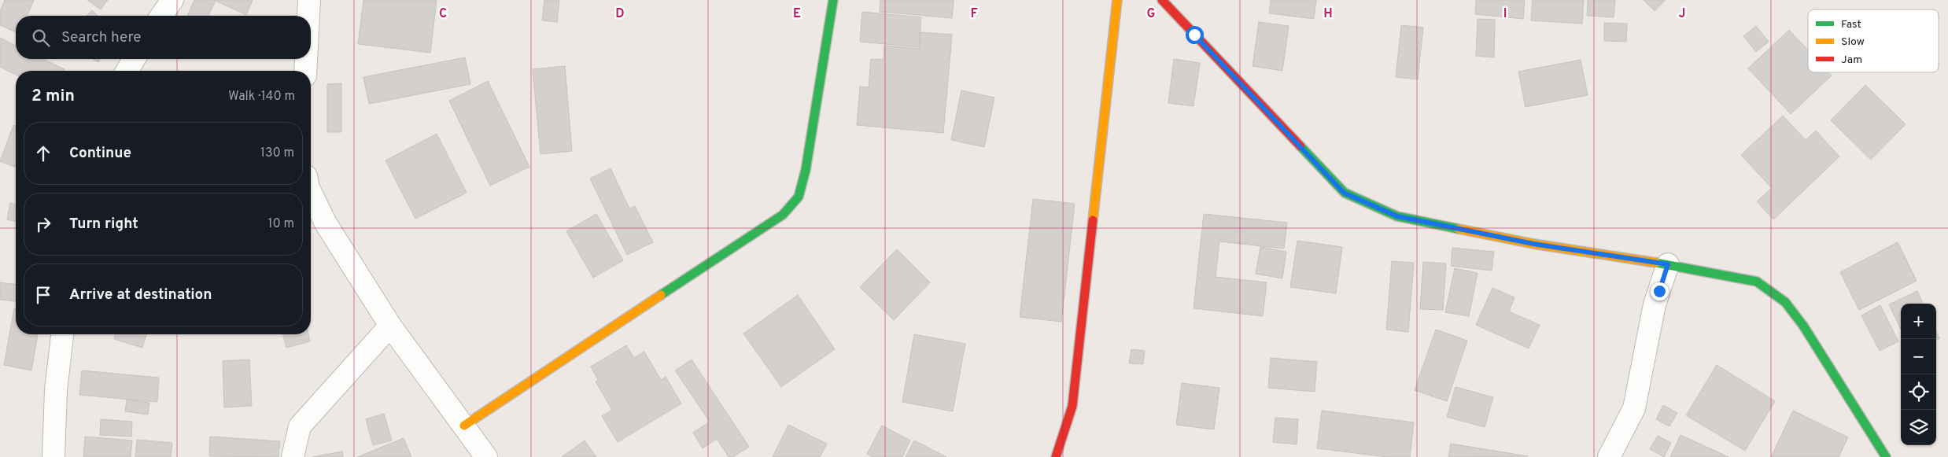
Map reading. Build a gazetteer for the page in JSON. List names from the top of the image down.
{
  "legend": ["Fast", "Slow", "Jam"],
  "page": {
    "search": "Search here",
    "heading": ["2 min", "Walk · 140 m"],
    "list": [
      ["Continue", "130 m"],
      ["Turn right", "10 m"],
      "Arrive at destination"
    ],
    "map_buttons": ["+", "−"]
  },
  "grid": {
    "columns": [
      "C",
      "D",
      "E",
      "F",
      "G",
      "H",
      "I",
      "J"
    ]
  }
}
